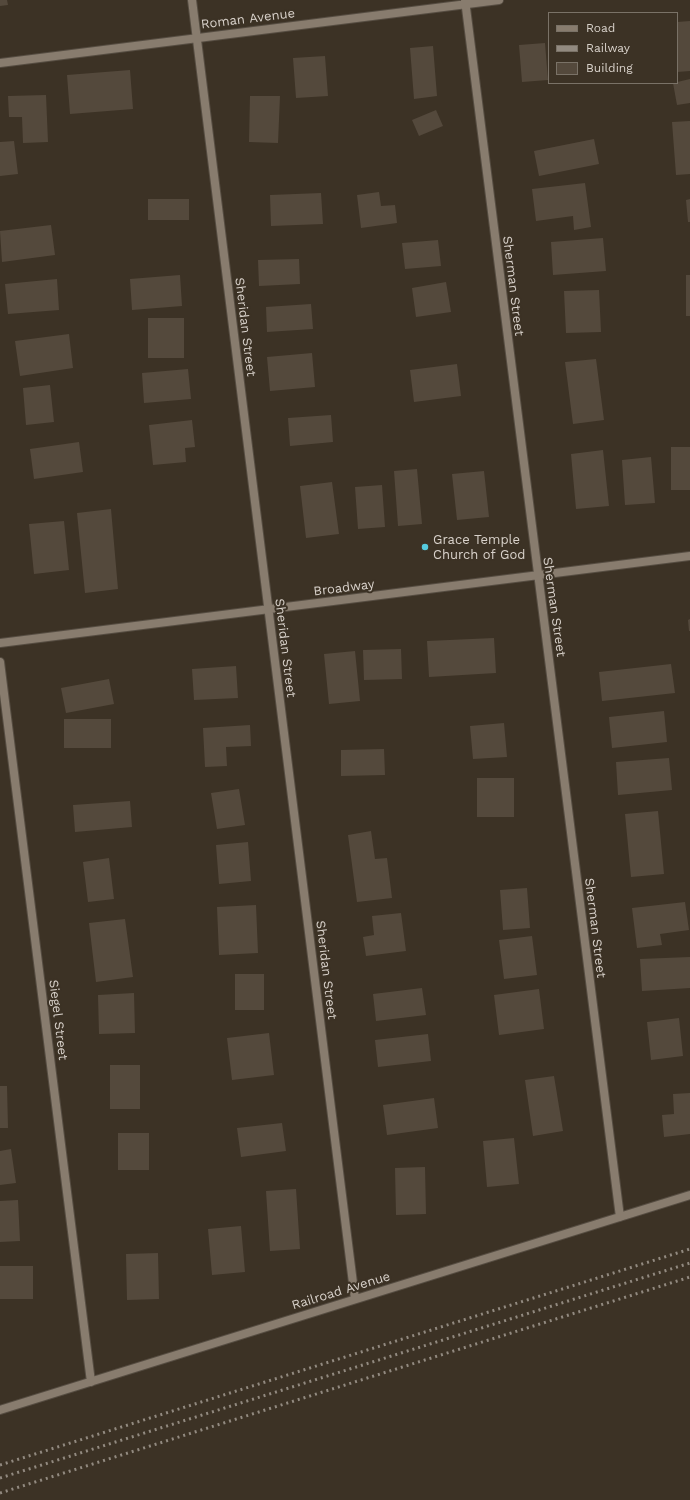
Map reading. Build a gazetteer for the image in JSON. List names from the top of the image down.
{
  "streets": {
    "street": [
      "Roman Avenue",
      "Sherman Street",
      "Sheridan Street",
      "Broadway",
      "Siegel Street",
      "Railroad Avenue"
    ]
  },
  "crossings": [
    ["Roman Avenue", "Sherman Street"],
    ["Roman Avenue", "Sheridan Street"],
    ["Sherman Street", "Broadway"],
    ["Sherman Street", "Railroad Avenue"],
    ["Sheridan Street", "Broadway"],
    ["Sheridan Street", "Railroad Avenue"],
    ["Siegel Street", "Railroad Avenue"]
  ],
  "places": ["Grace Temple Church of God"],
  "legend": ["Road", "Railway", "Building"]
}
